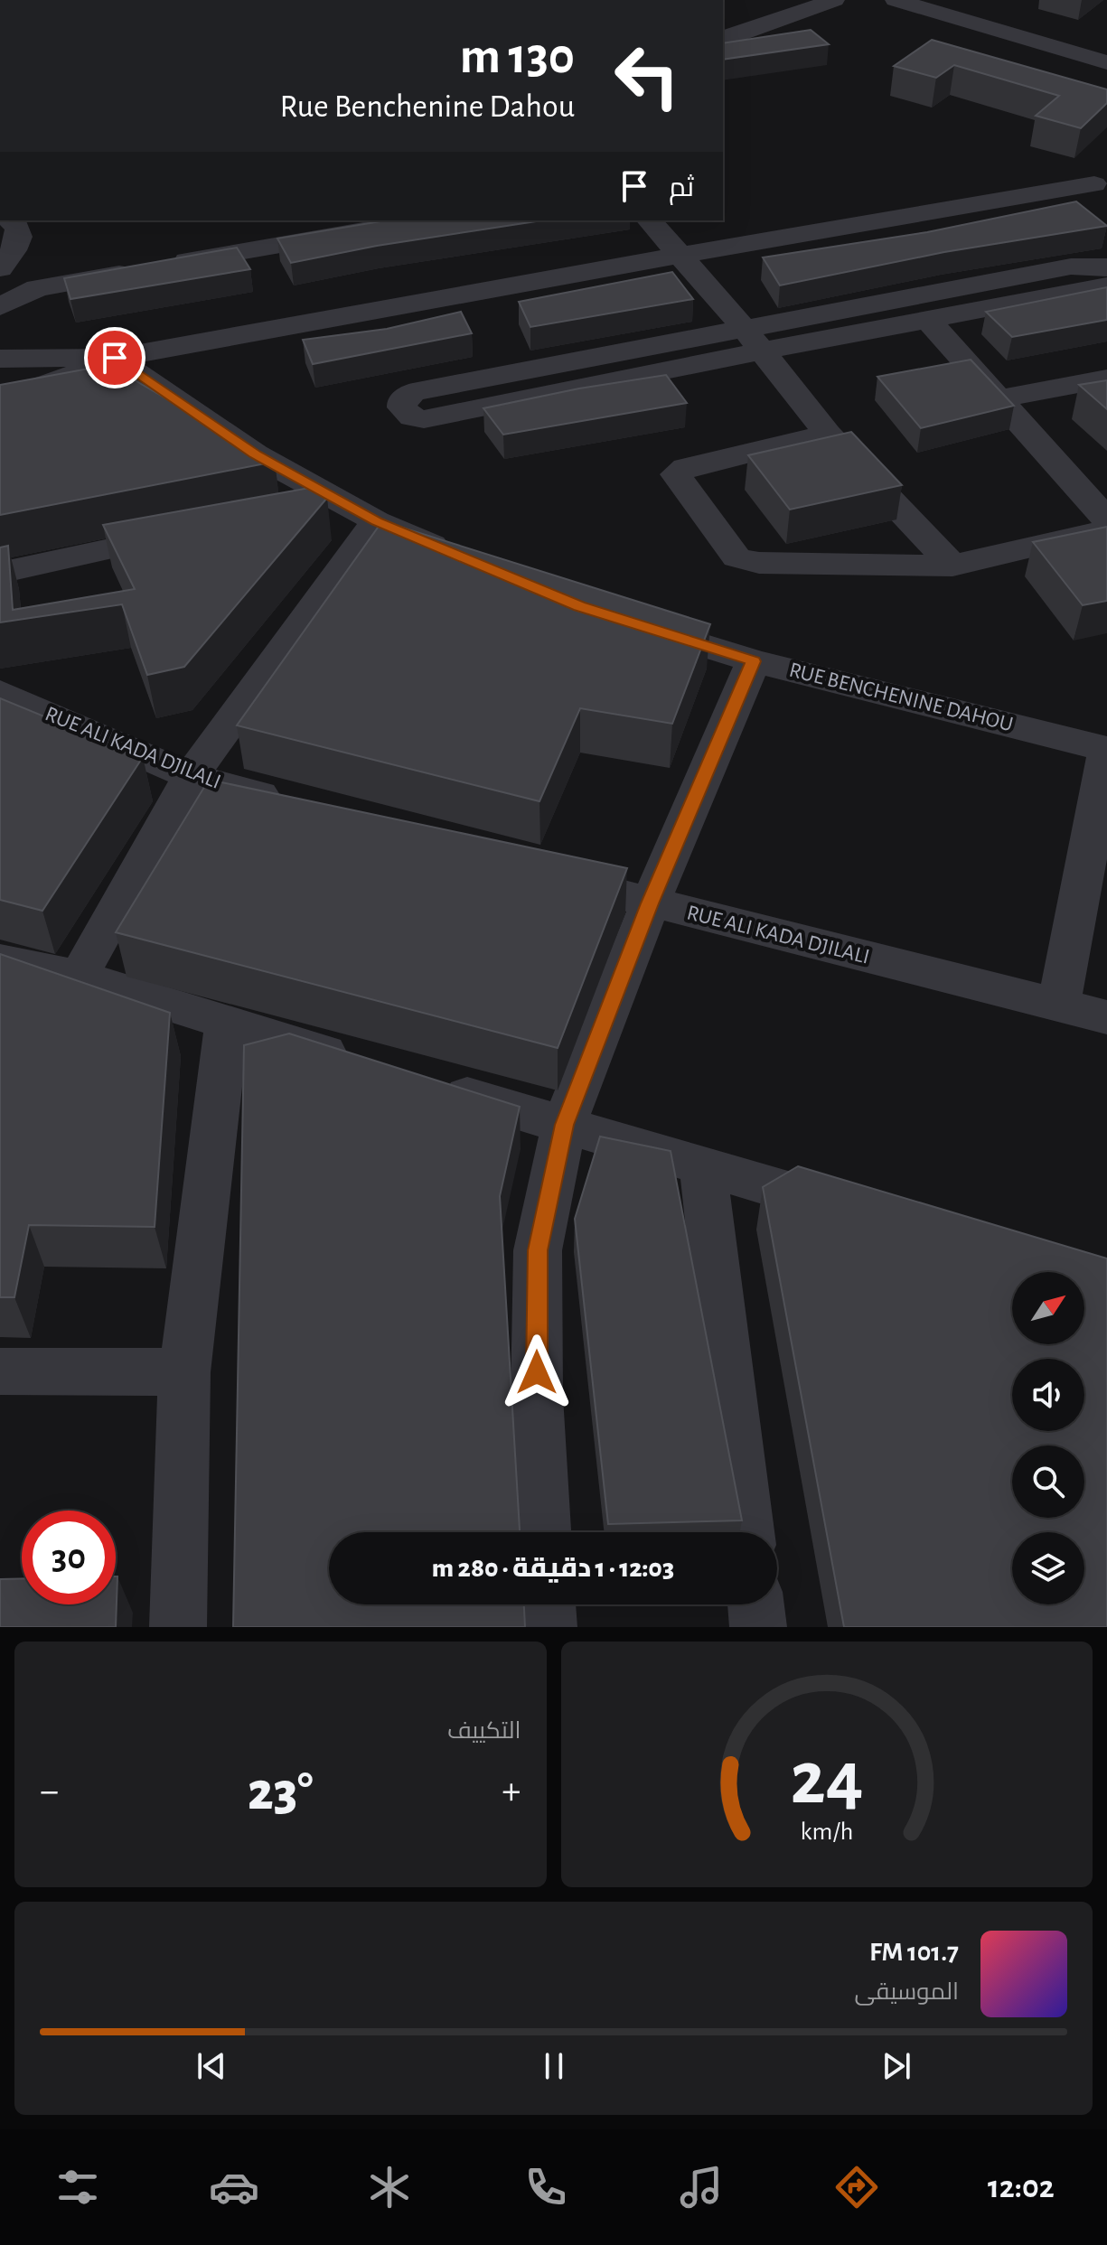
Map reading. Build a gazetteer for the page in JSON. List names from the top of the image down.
{
  "streets": {
    "street": ["RUE BENCHENINE DAHOU", "RUE ALI KADA DJILALI"]
  },
  "north": "top right",
  "page": {
    "turn": ["130 m", "Rue Benchenine Dahou"],
    "then": "ثم",
    "limit": "30",
    "trip": "12:03 · 1 دقيقة · 280 m",
    "tile": "التكييف",
    "heat": ["−", "23°", "+"],
    "song": ["101.7 FM", "الموسيقى"],
    "tabs": "12:02",
    "gauge": ["24", "km/h"]
  }
}
